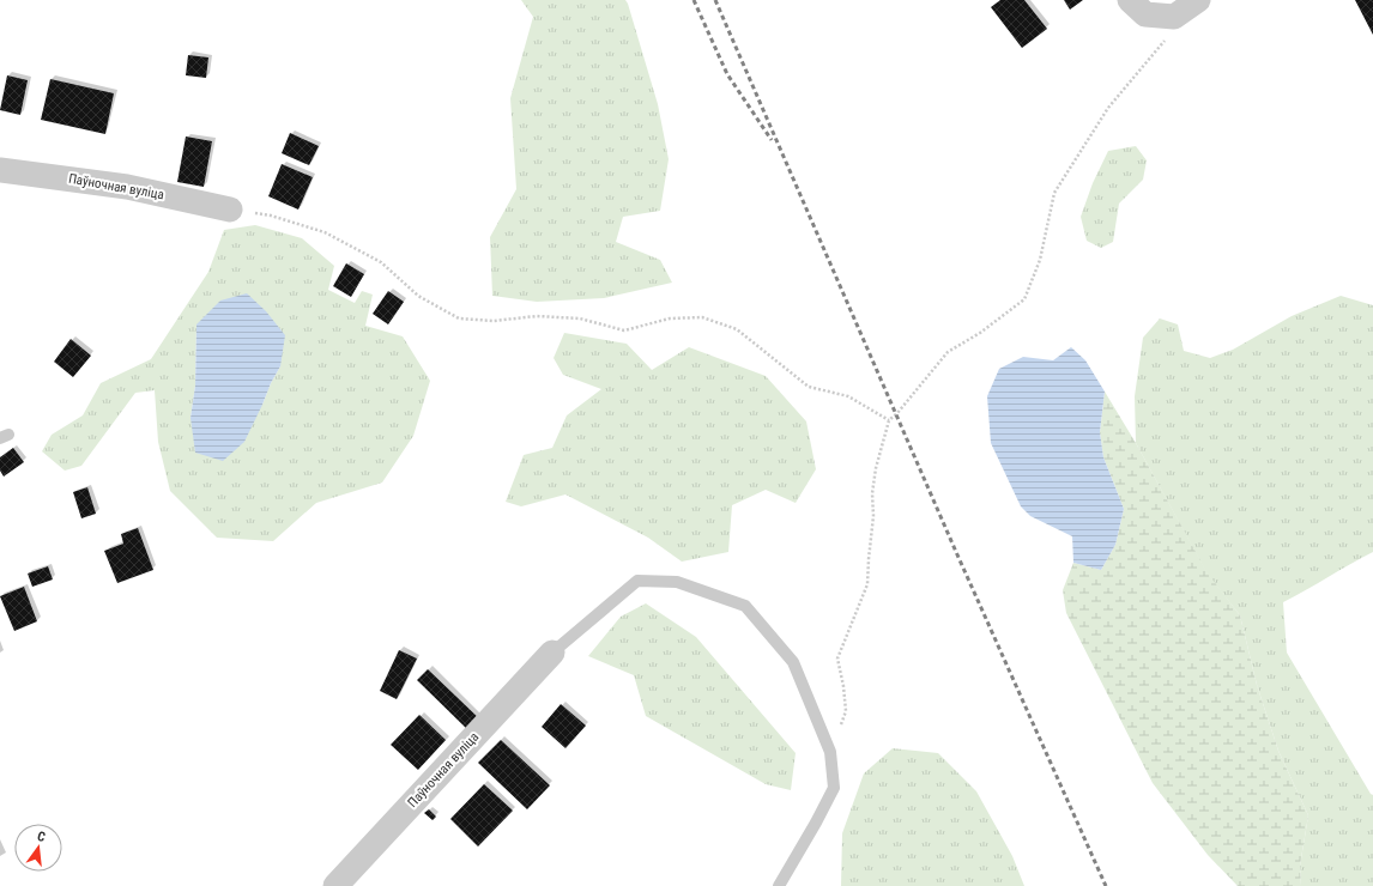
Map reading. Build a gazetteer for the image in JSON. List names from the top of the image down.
{
  "streets": {
    "street": ["Паўночная вуліца"]
  },
  "north": "top"
}
